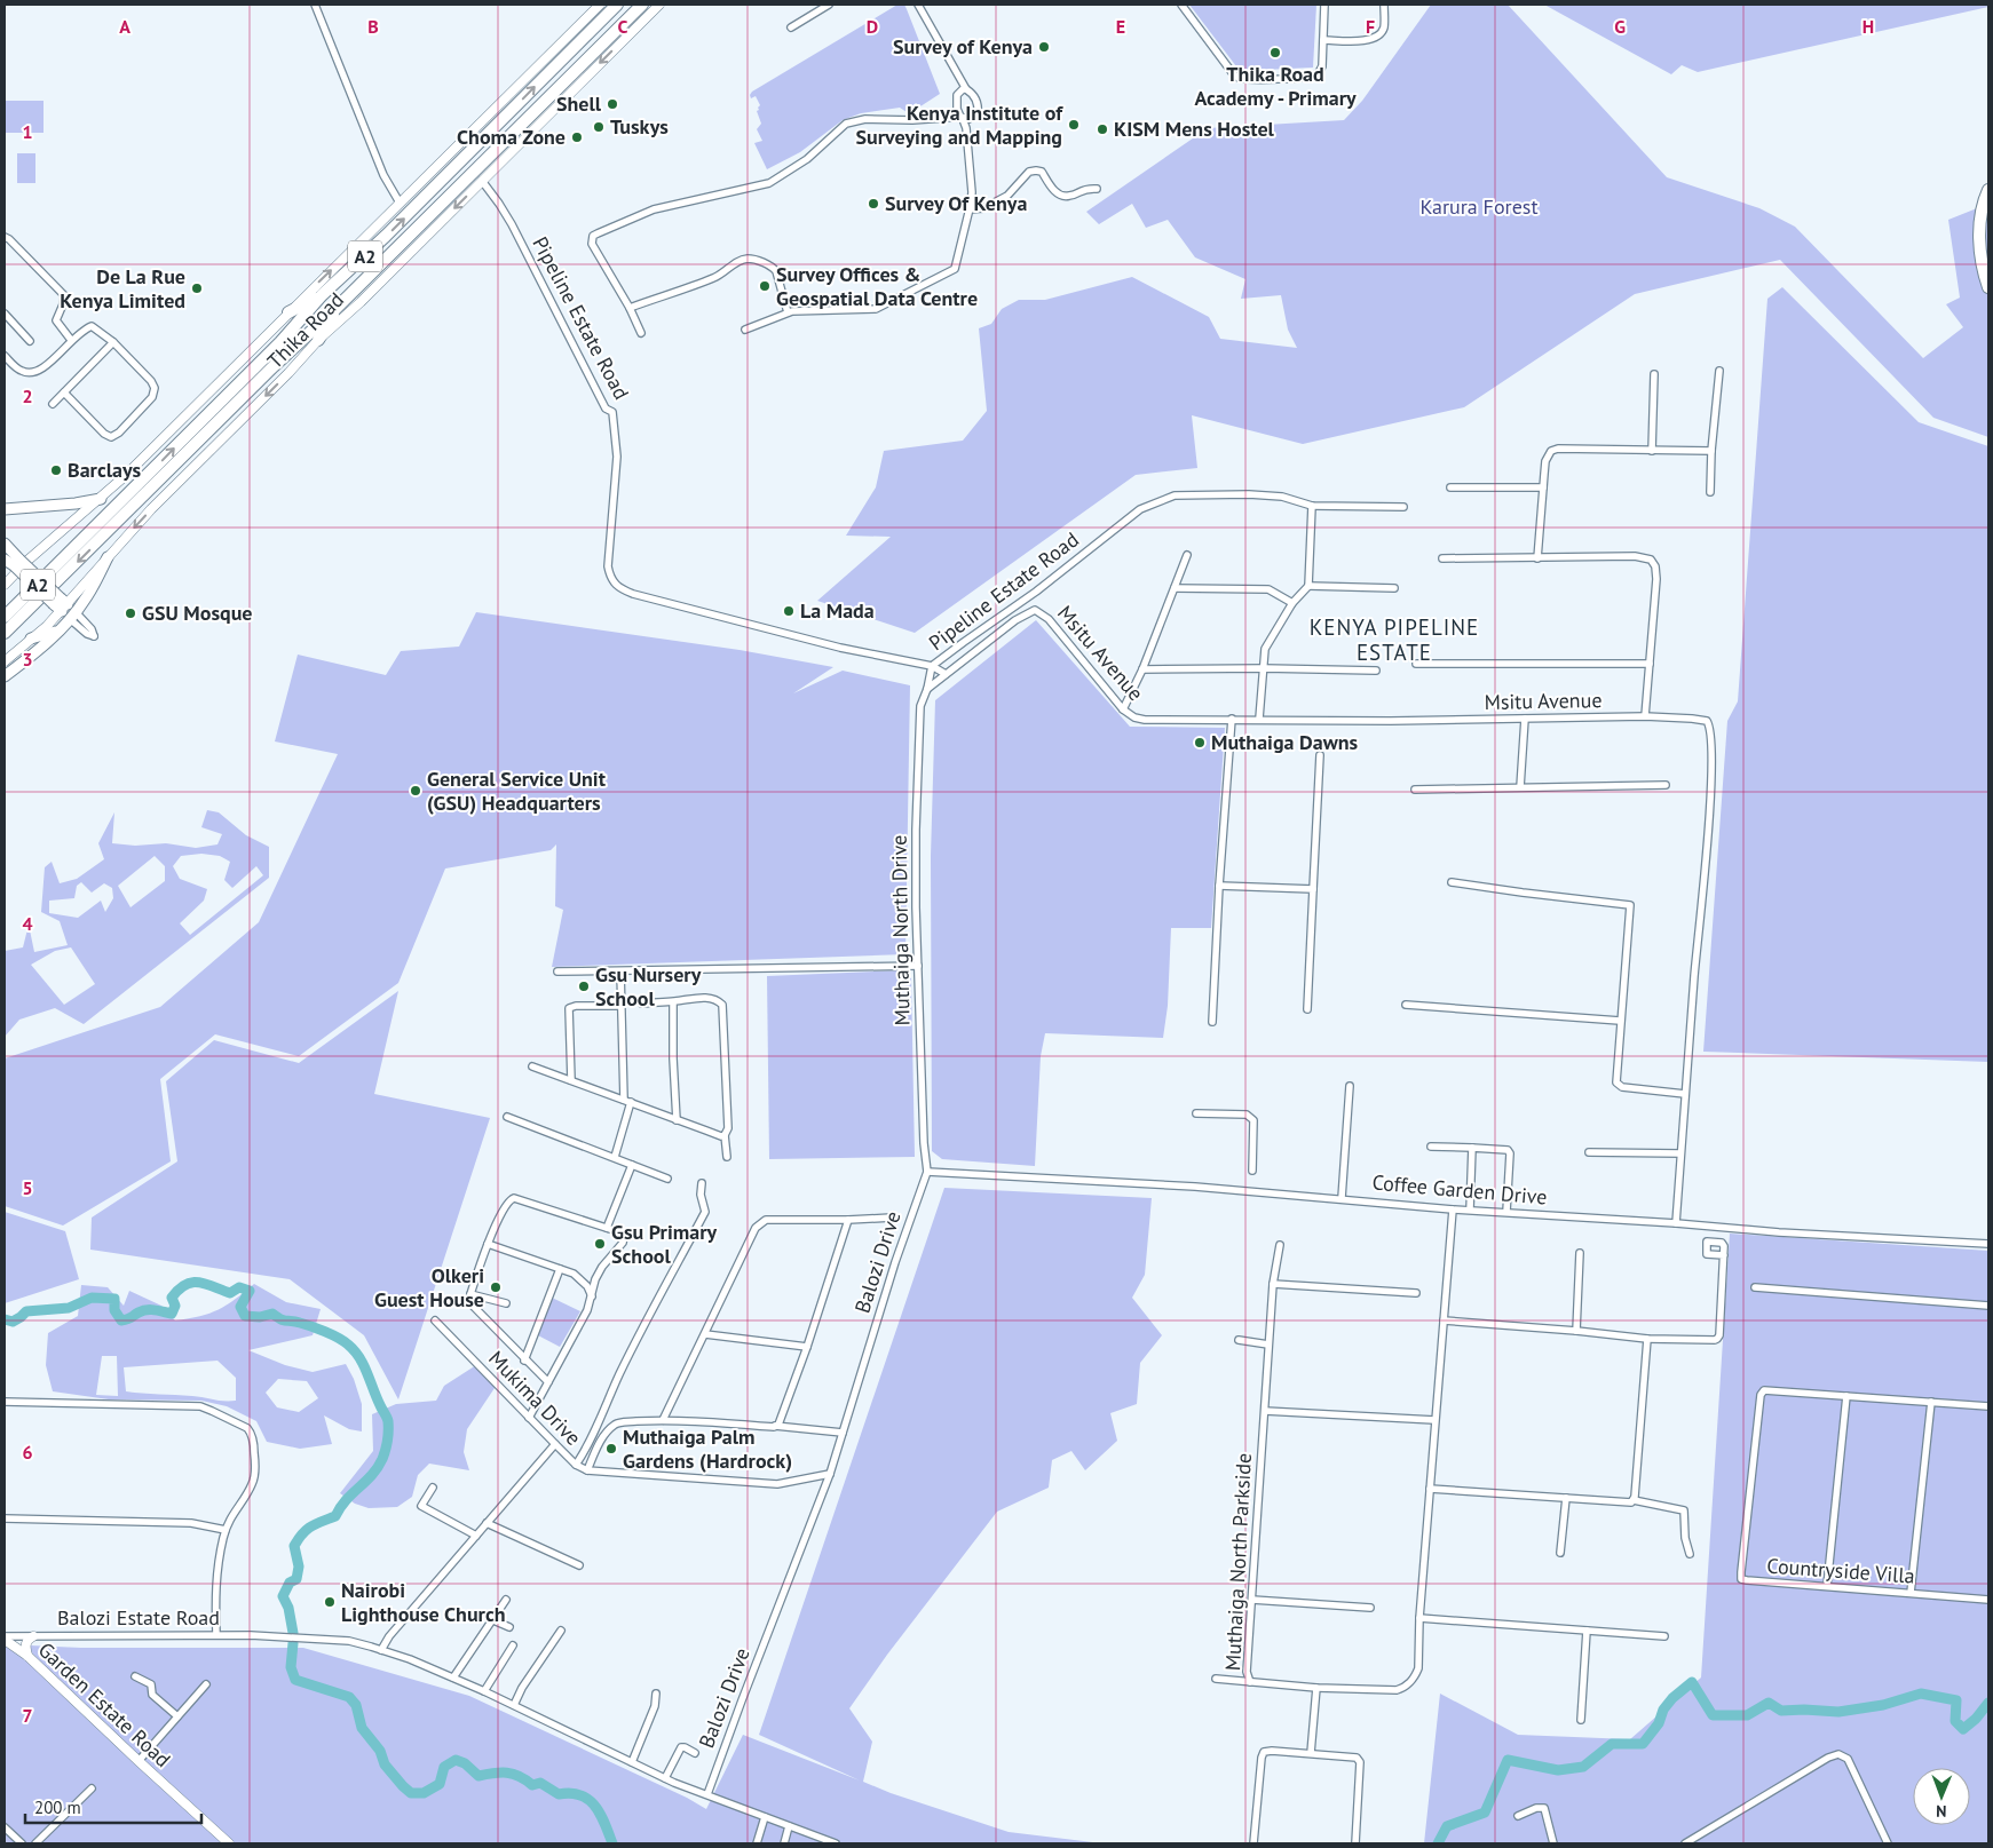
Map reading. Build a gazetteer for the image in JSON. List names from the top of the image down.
{
  "streets": {
    "highway": ["A2", "Thika Road"],
    "main road": ["Garden Estate Road"],
    "street": [
      "Pipeline Estate Road",
      "Msitu Avenue",
      "Muthaiga North Drive",
      "Coffee Garden Drive",
      "Balozi Drive",
      "Mukima Drive",
      "Muthaiga North Parkside",
      "Countryside Villa",
      "Balozi Estate Road"
    ]
  },
  "crossings": [
    ["Pipeline Estate Road", "Thika Road"],
    ["Msitu Avenue", "Coffee Garden Drive"],
    ["Muthaiga North Drive", "Coffee Garden Drive"],
    ["Muthaiga North Drive", "Balozi Drive"],
    ["Coffee Garden Drive", "Balozi Drive"],
    ["Coffee Garden Drive", "Muthaiga North Parkside"],
    ["Balozi Drive", "Mukima Drive"],
    ["Balozi Estate Road", "Garden Estate Road"]
  ],
  "districts": ["KENYA PIPELINE ESTATE"],
  "parks": ["Karura Forest"],
  "places": [
    "Survey of Kenya",
    "Thika Road Academy - Primary",
    "Shell",
    "Kenya Institute of Surveying and Mapping",
    "Tuskys",
    "KISM Mens Hostel",
    "Choma Zone",
    "Survey Of Kenya",
    "Survey Offices & Geospatial Data Centre",
    "De La Rue Kenya Limited",
    "Barclays",
    "La Mada",
    "GSU Mosque",
    "Muthaiga Dawns",
    "General Service Unit (GSU) Headquarters",
    "Gsu Nursery School",
    "Gsu Primary School",
    "Olkeri Guest House",
    "Muthaiga Palm Gardens (Hardrock)",
    "Nairobi Lighthouse Church"
  ],
  "scale_bar": "200 m",
  "north": "bottom",
  "grid": {
    "columns": [
      "A",
      "B",
      "C",
      "D",
      "E",
      "F",
      "G",
      "H"
    ],
    "rows": [
      "1",
      "2",
      "3",
      "4",
      "5",
      "6",
      "7"
    ]
  }
}
